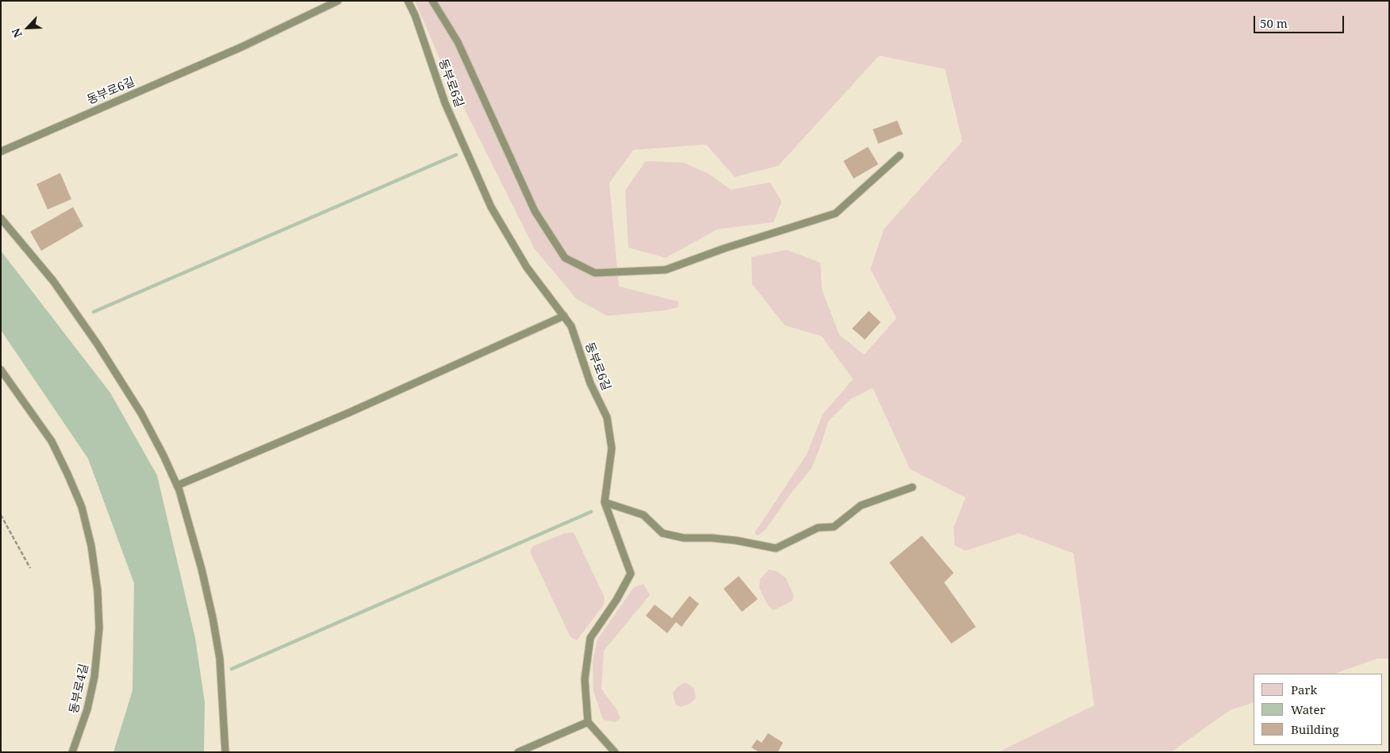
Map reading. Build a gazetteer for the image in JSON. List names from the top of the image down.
{
  "streets": {
    "lane": ["동부로6길", "동부로4길"]
  },
  "legend": ["Park", "Water", "Building"],
  "scale_bar": "50 m",
  "north": "bottom left"
}
